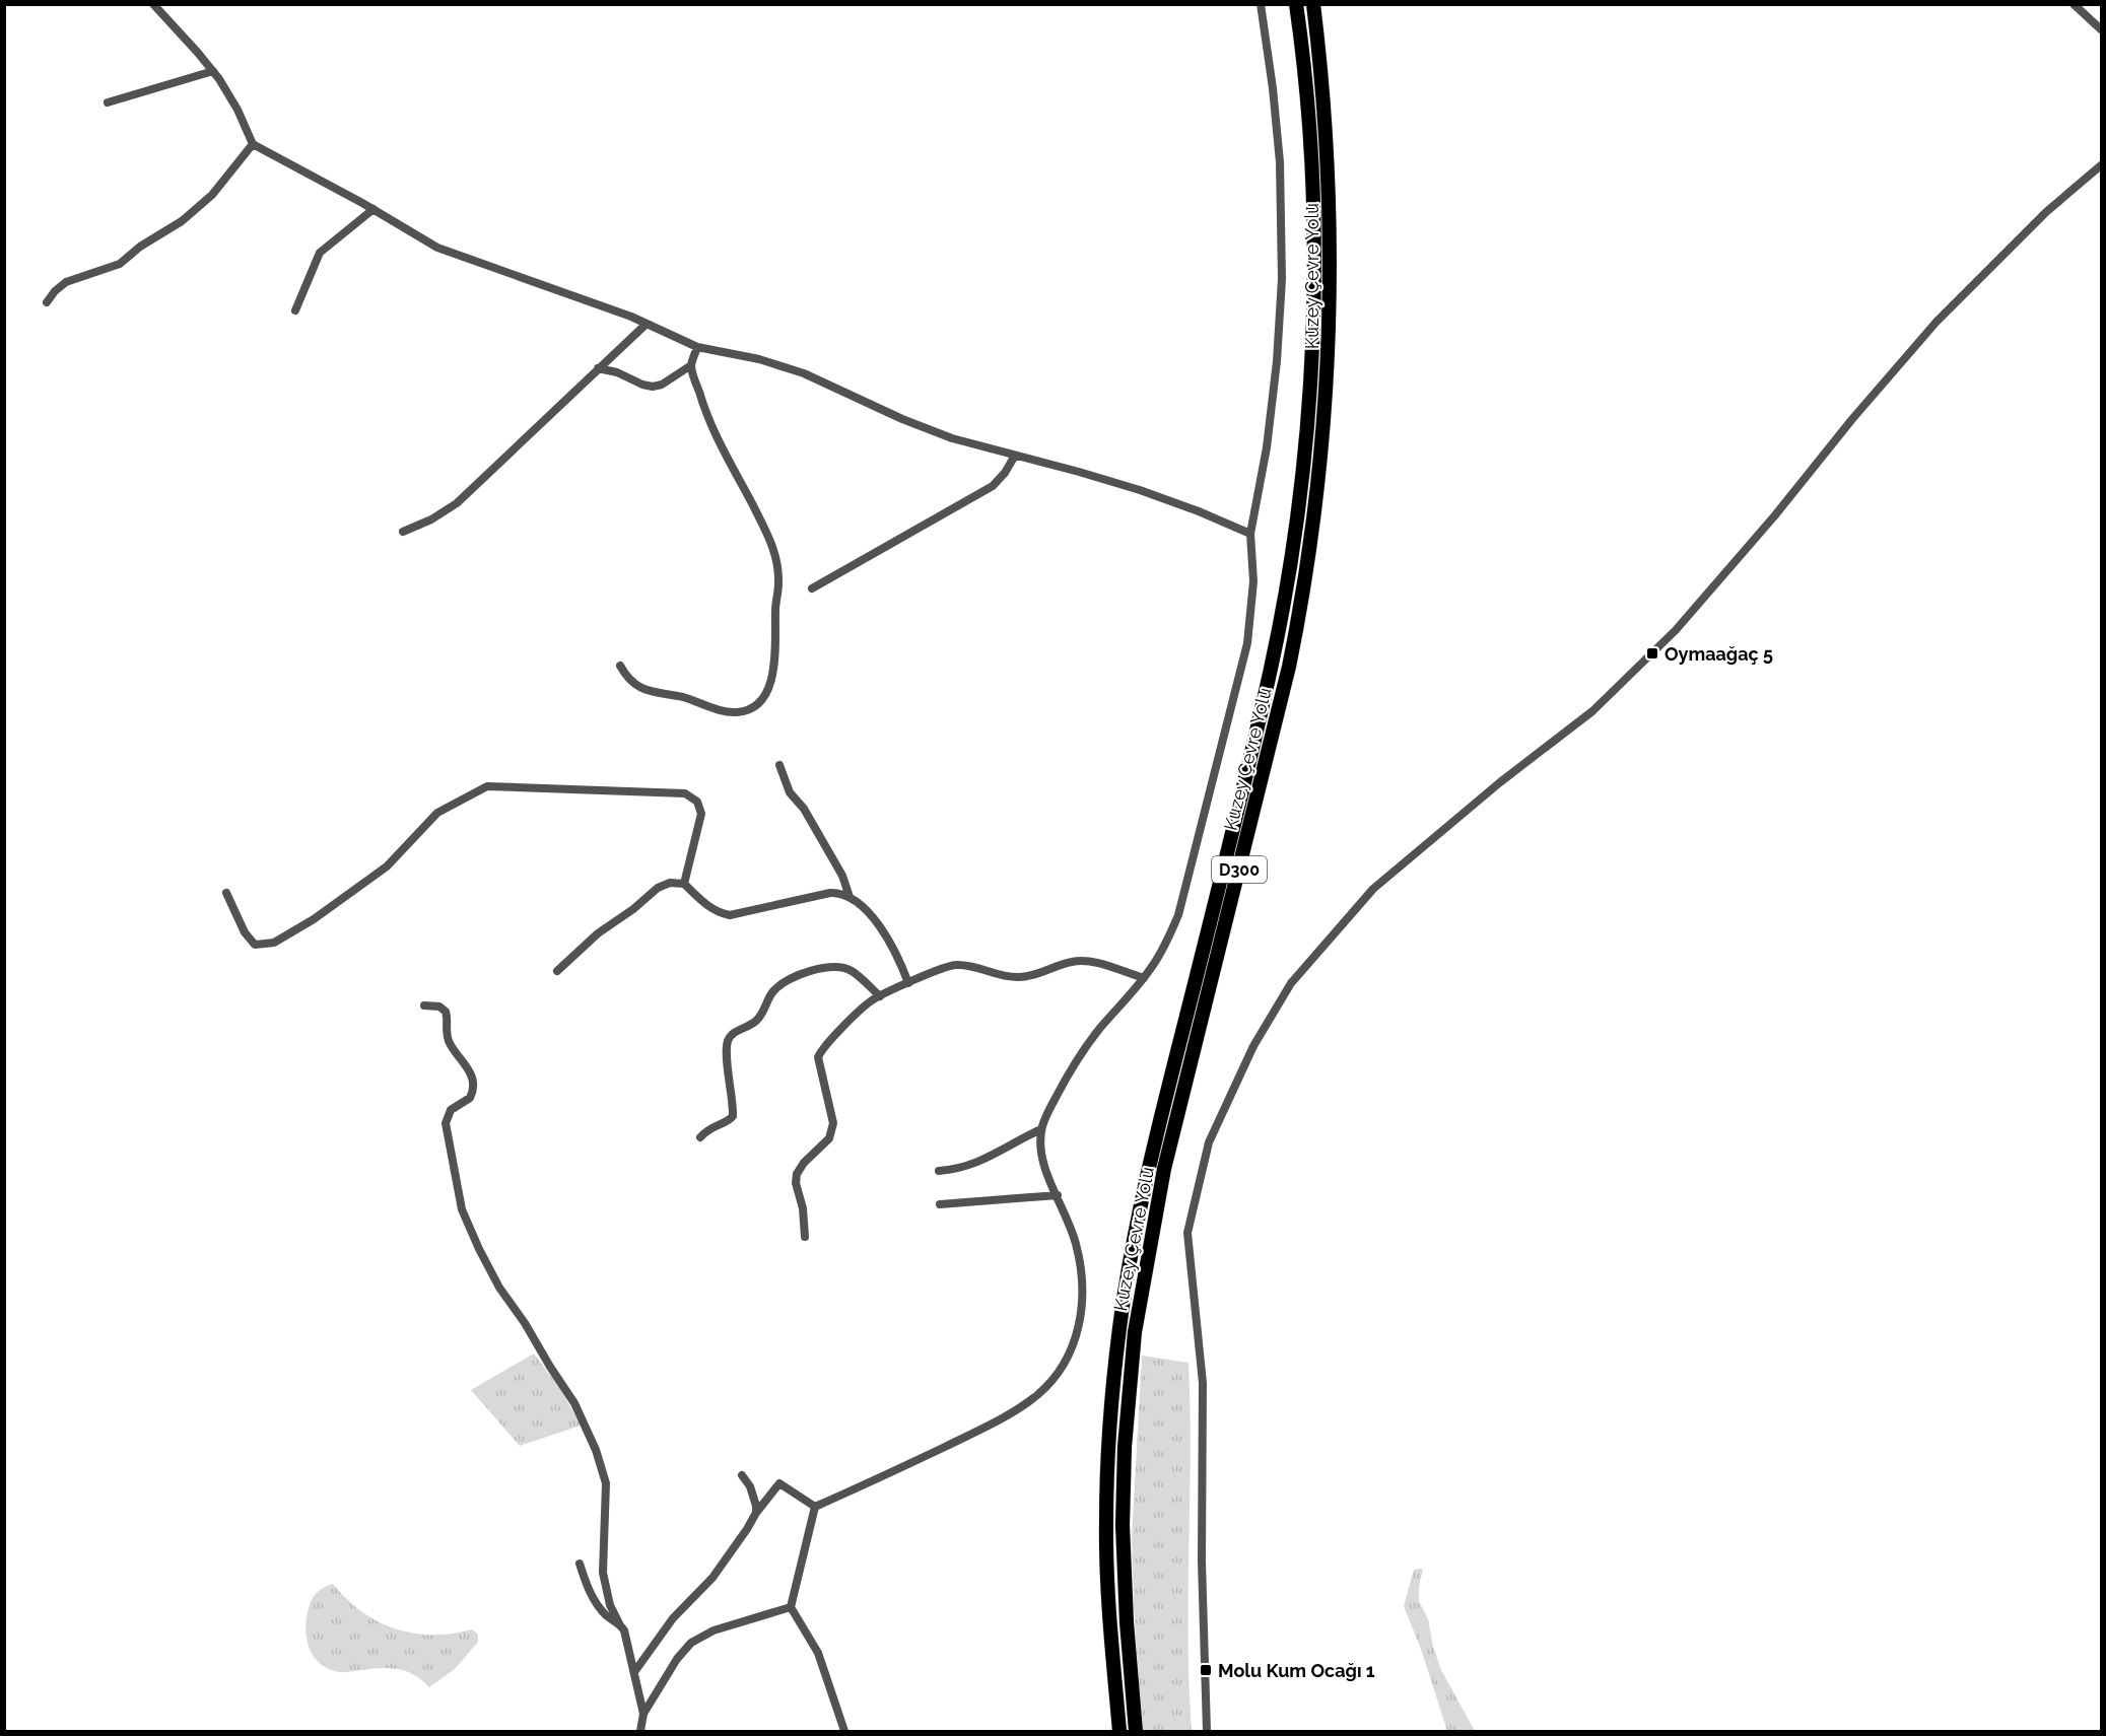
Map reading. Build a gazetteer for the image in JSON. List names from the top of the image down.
{
  "streets": {
    "highway": ["Kuzey Çevre Yolu", "D300"]
  },
  "places": {
    "transit": ["Oymaağaç 5", "Molu Kum Ocağı 1"]
  }
}
